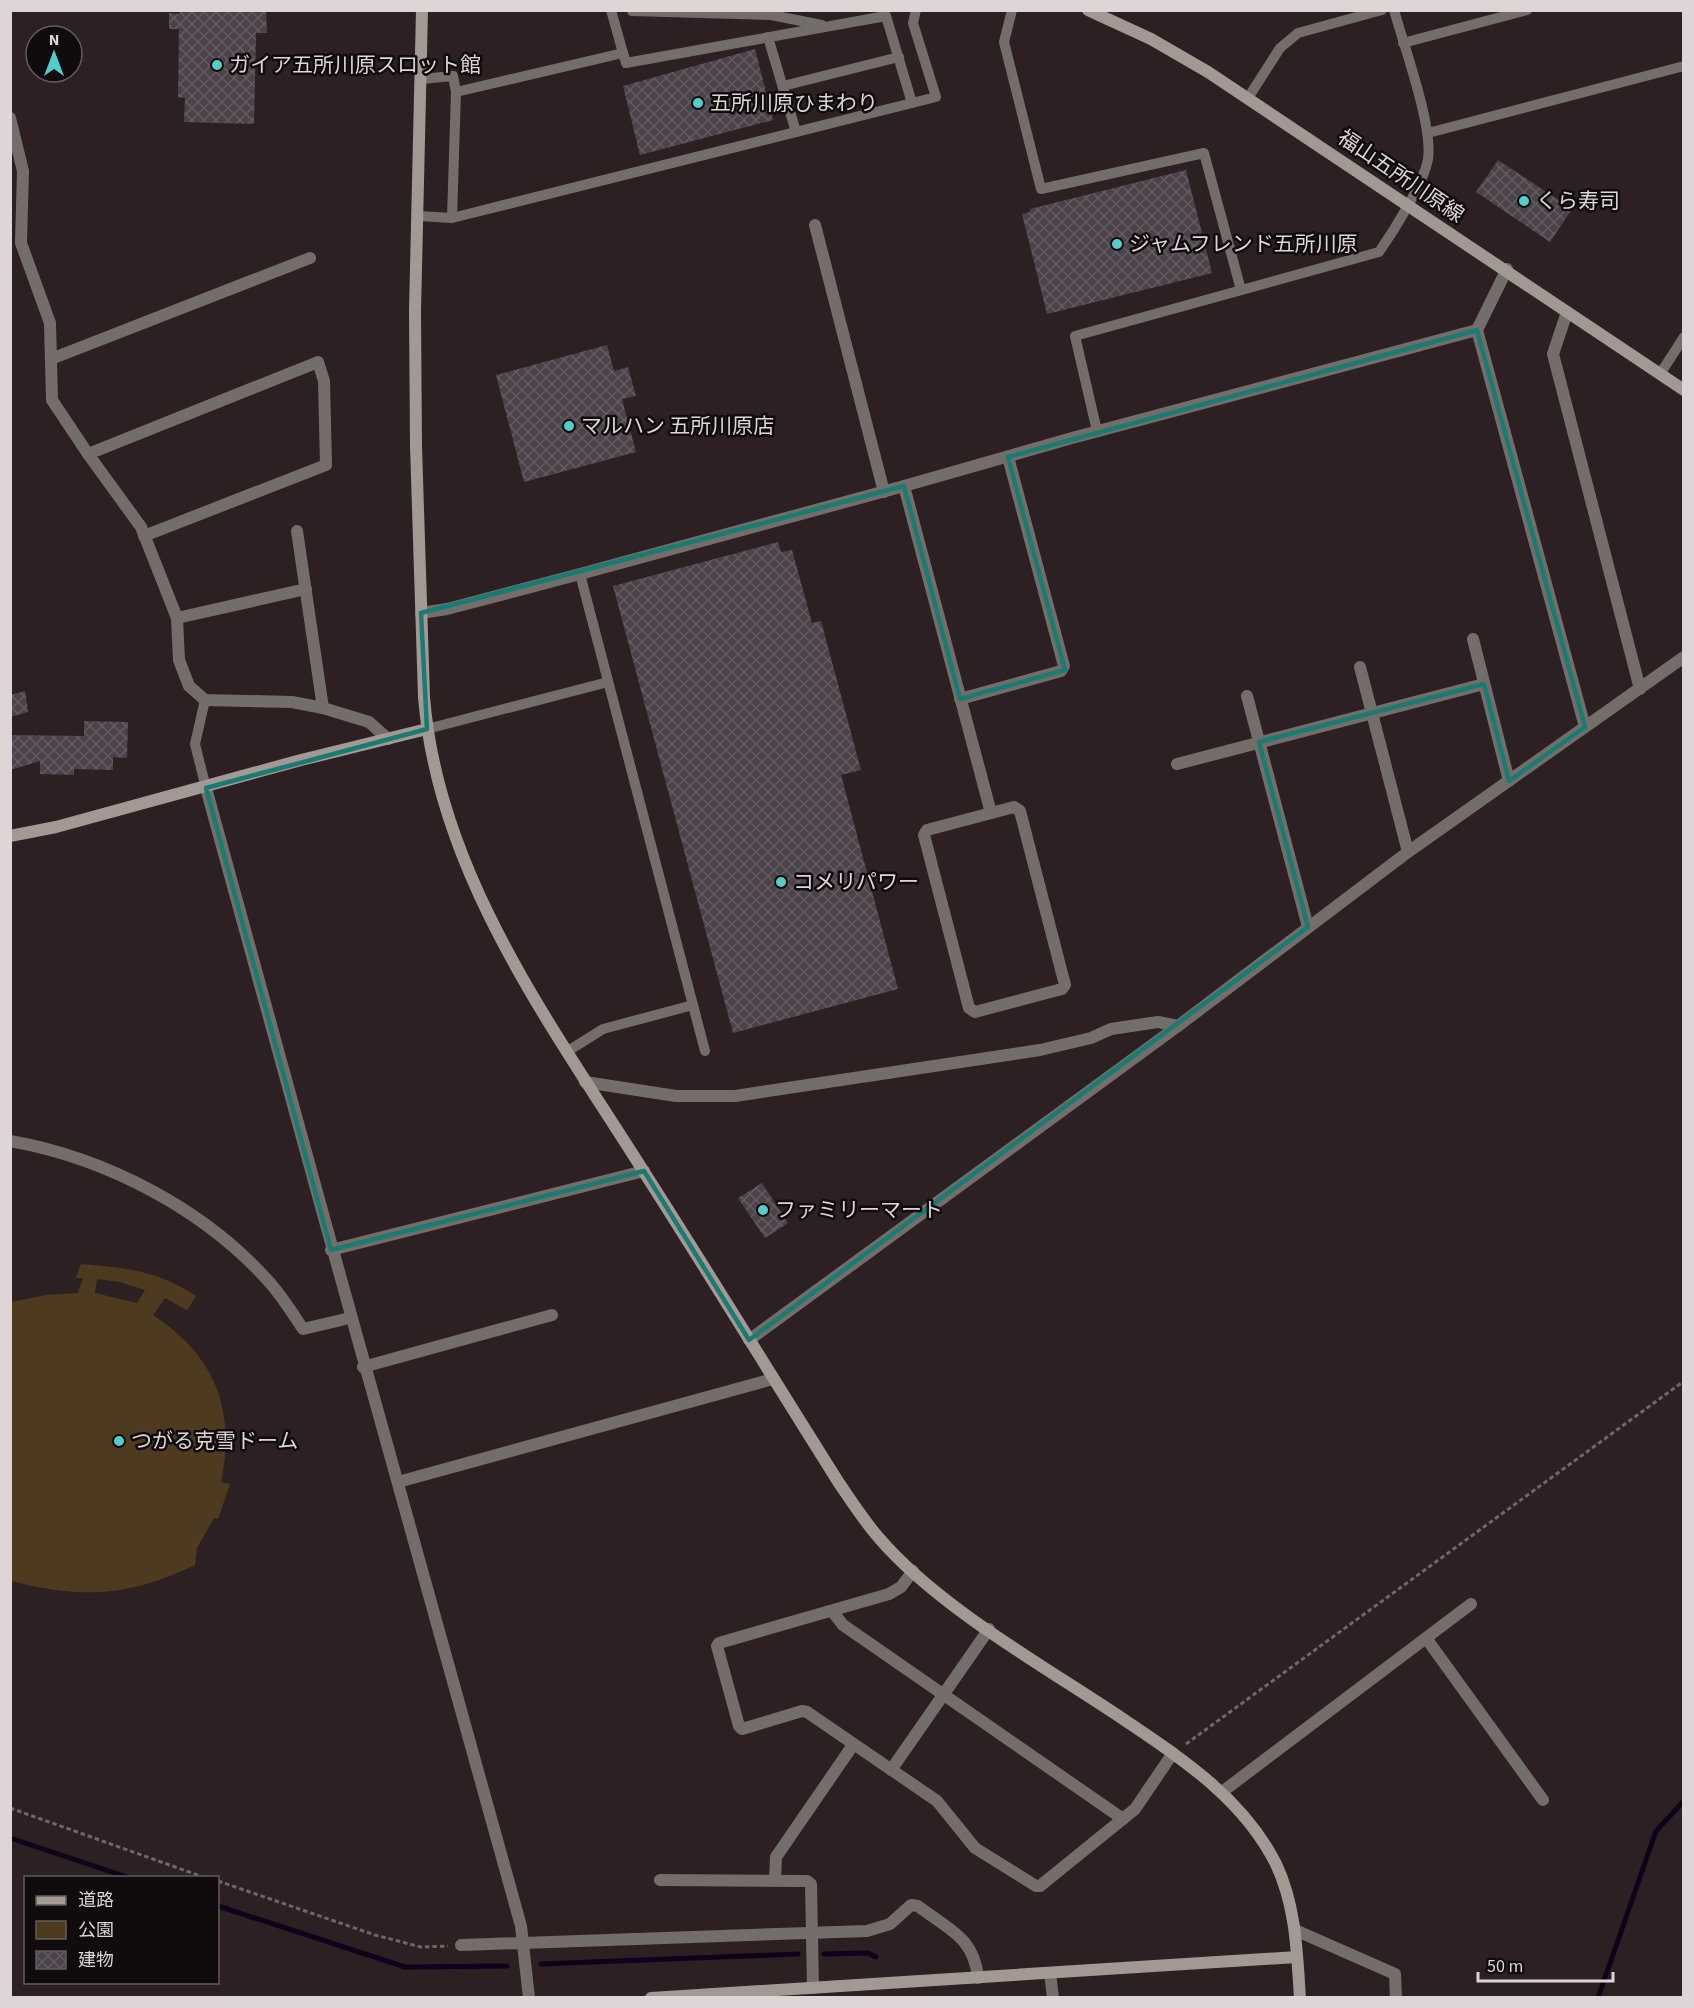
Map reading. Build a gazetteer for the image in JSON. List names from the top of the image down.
{
  "streets": {
    "street": ["福山五所川原線"]
  },
  "places": [
    "ガイア五所川原スロット館",
    "五所川原ひまわり",
    "くら寿司",
    "ジャムフレンド五所川原",
    "マルハン 五所川原店",
    "コメリパワー",
    "ファミリーマート",
    "つがる克雪ドーム"
  ],
  "legend": ["道路", "公園", "建物"],
  "scale_bar": "50 m",
  "north": "top"
}
